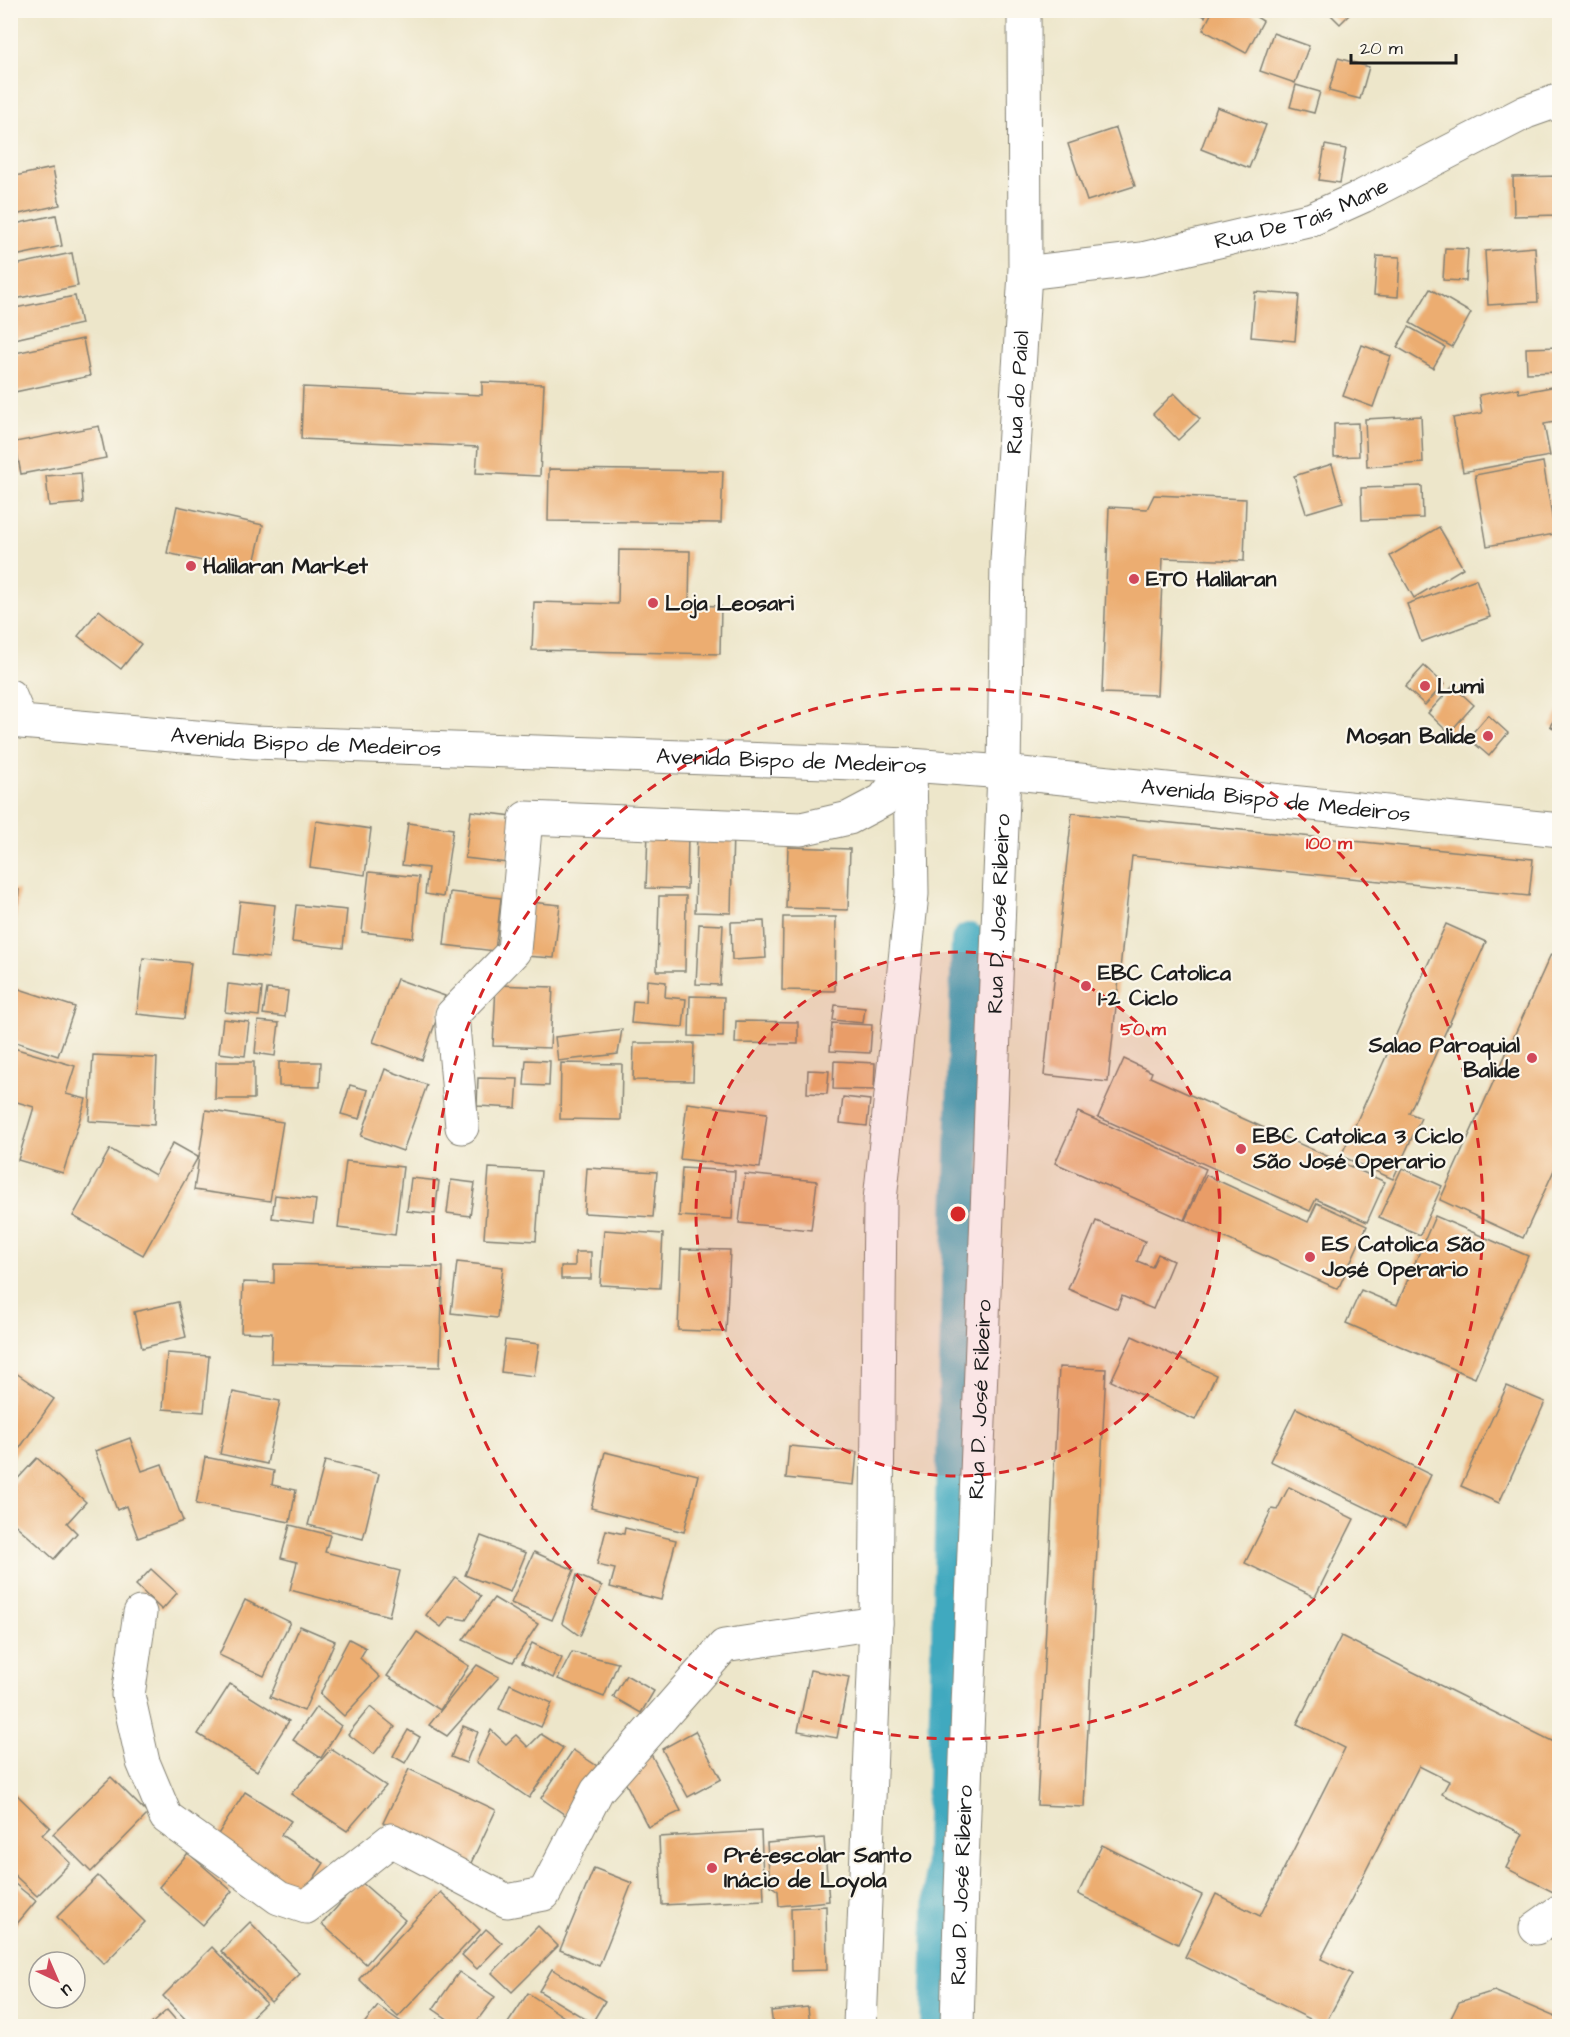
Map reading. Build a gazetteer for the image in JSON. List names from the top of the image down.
{
  "streets": {
    "street": [
      "Rua De Tais Mane",
      "Rua do Paiol",
      "Avenida Bispo de Medeiros",
      "Rua D. José Ribeiro"
    ]
  },
  "crossings": [
    ["Rua De Tais Mane", "Rua do Paiol"],
    ["Rua do Paiol", "Avenida Bispo de Medeiros"],
    ["Rua do Paiol", "Rua D. José Ribeiro"],
    ["Avenida Bispo de Medeiros", "Rua D. José Ribeiro"]
  ],
  "places": [
    "Halilaran Market",
    "ETO Halilaran",
    "Loja Leosari",
    "Lumi",
    "Mosan Balide",
    "EBC Catolica 1-2 Ciclo",
    "Salao Paroquial Balide",
    "EBC Catolica 3 Ciclo São José Operario",
    "ES Catolica São José Operario",
    "Pré-escolar Santo Inácio de Loyola"
  ],
  "scale_bar": "20 m",
  "north": "bottom right",
  "rings": ["100 m", "50 m"]
}
